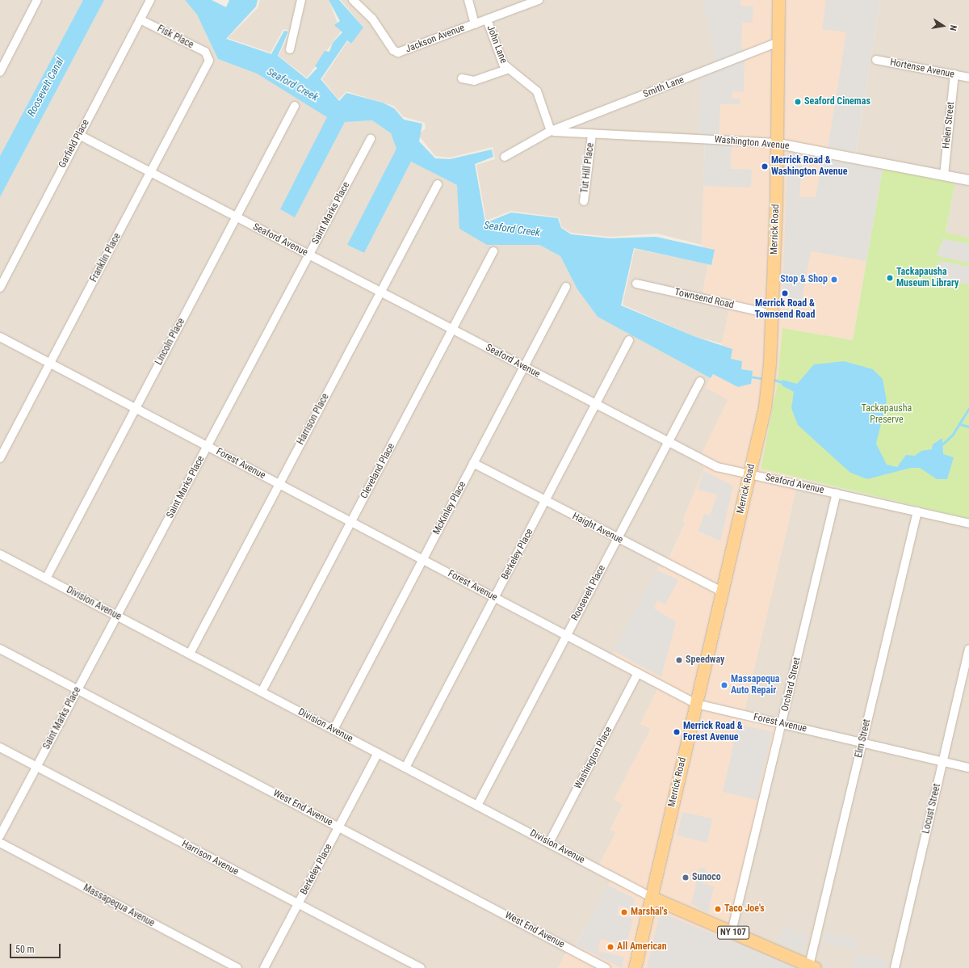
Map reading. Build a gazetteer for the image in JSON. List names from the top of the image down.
{
  "streets": {
    "main road": ["Merrick Road", "NY 107"],
    "street": [
      "Fisk Place",
      "Jackson Avenue",
      "John Lane",
      "Hortense Avenue",
      "Smith Lane",
      "Helen Street",
      "Washington Avenue",
      "Garfield Place",
      "Tut Hill Place",
      "Saint Marks Place",
      "Seaford Avenue",
      "Franklin Place",
      "Townsend Road",
      "Lincoln Place",
      "Harrison Place",
      "Forest Avenue",
      "Cleveland Place",
      "McKinley Place",
      "Haight Avenue",
      "Berkeley Place",
      "Roosevelt Place",
      "Division Avenue",
      "Orchard Street",
      "Elm Street",
      "Washington Place",
      "West End Avenue",
      "Locust Street",
      "Harrison Avenue",
      "Massapequa Avenue"
    ]
  },
  "crossings": [
    ["Fisk Place", "Garfield Place"],
    ["Fisk Place", "Franklin Place"],
    ["Jackson Avenue", "John Lane"],
    ["John Lane", "Smith Lane"],
    ["John Lane", "Washington Avenue"],
    ["Hortense Avenue", "Helen Street"],
    ["Smith Lane", "Washington Avenue"],
    ["Smith Lane", "Merrick Road"],
    ["Helen Street", "Washington Avenue"],
    ["Washington Avenue", "Tut Hill Place"],
    ["Washington Avenue", "Merrick Road"],
    ["Garfield Place", "Seaford Avenue"],
    ["Saint Marks Place", "Seaford Avenue"],
    ["Saint Marks Place", "Forest Avenue"],
    ["Saint Marks Place", "Division Avenue"],
    ["Saint Marks Place", "West End Avenue"],
    ["Saint Marks Place", "Harrison Avenue"],
    ["Merrick Road", "Seaford Avenue"],
    ["Merrick Road", "Townsend Road"],
    ["Merrick Road", "Forest Avenue"],
    ["Merrick Road", "Haight Avenue"],
    ["Merrick Road", "Division Avenue"],
    ["Merrick Road", "NY 107"],
    ["Seaford Avenue", "Franklin Place"],
    ["Seaford Avenue", "Lincoln Place"],
    ["Seaford Avenue", "Harrison Place"],
    ["Seaford Avenue", "Cleveland Place"],
    ["Seaford Avenue", "McKinley Place"],
    ["Seaford Avenue", "Berkeley Place"],
    ["Seaford Avenue", "Roosevelt Place"],
    ["Seaford Avenue", "Orchard Street"],
    ["Seaford Avenue", "Elm Street"],
    ["Franklin Place", "Forest Avenue"],
    ["Lincoln Place", "Forest Avenue"],
    ["Lincoln Place", "Division Avenue"],
    ["Harrison Place", "Forest Avenue"],
    ["Harrison Place", "Division Avenue"],
    ["Forest Avenue", "Cleveland Place"],
    ["Forest Avenue", "McKinley Place"],
    ["Forest Avenue", "Berkeley Place"],
    ["Forest Avenue", "Roosevelt Place"],
    ["Forest Avenue", "Orchard Street"],
    ["Forest Avenue", "Elm Street"],
    ["Forest Avenue", "Washington Place"],
    ["Forest Avenue", "Locust Street"],
    ["Cleveland Place", "Division Avenue"],
    ["McKinley Place", "Haight Avenue"],
    ["McKinley Place", "Division Avenue"],
    ["Haight Avenue", "Berkeley Place"],
    ["Haight Avenue", "Roosevelt Place"],
    ["Berkeley Place", "Division Avenue"],
    ["Berkeley Place", "West End Avenue"],
    ["Berkeley Place", "Harrison Avenue"],
    ["Roosevelt Place", "Division Avenue"],
    ["Division Avenue", "Washington Place"],
    ["Division Avenue", "NY 107"],
    ["Orchard Street", "NY 107"],
    ["Elm Street", "NY 107"]
  ],
  "water": ["Seaford Creek", "Roosevelt Canal"],
  "parks": ["Tackapausha Preserve"],
  "places": [
    "Seaford Cinemas",
    "Merrick Road & Washington Avenue",
    "Tackapausha Museum Library",
    "Stop & Shop",
    "Merrick Road & Townsend Road",
    "Speedway",
    "Massapequa Auto Repair",
    "Merrick Road & Forest Avenue",
    "Sunoco",
    "Taco Joe's",
    "Marshal's",
    "All American"
  ],
  "scale_bar": "50 m",
  "north": "right"
}
